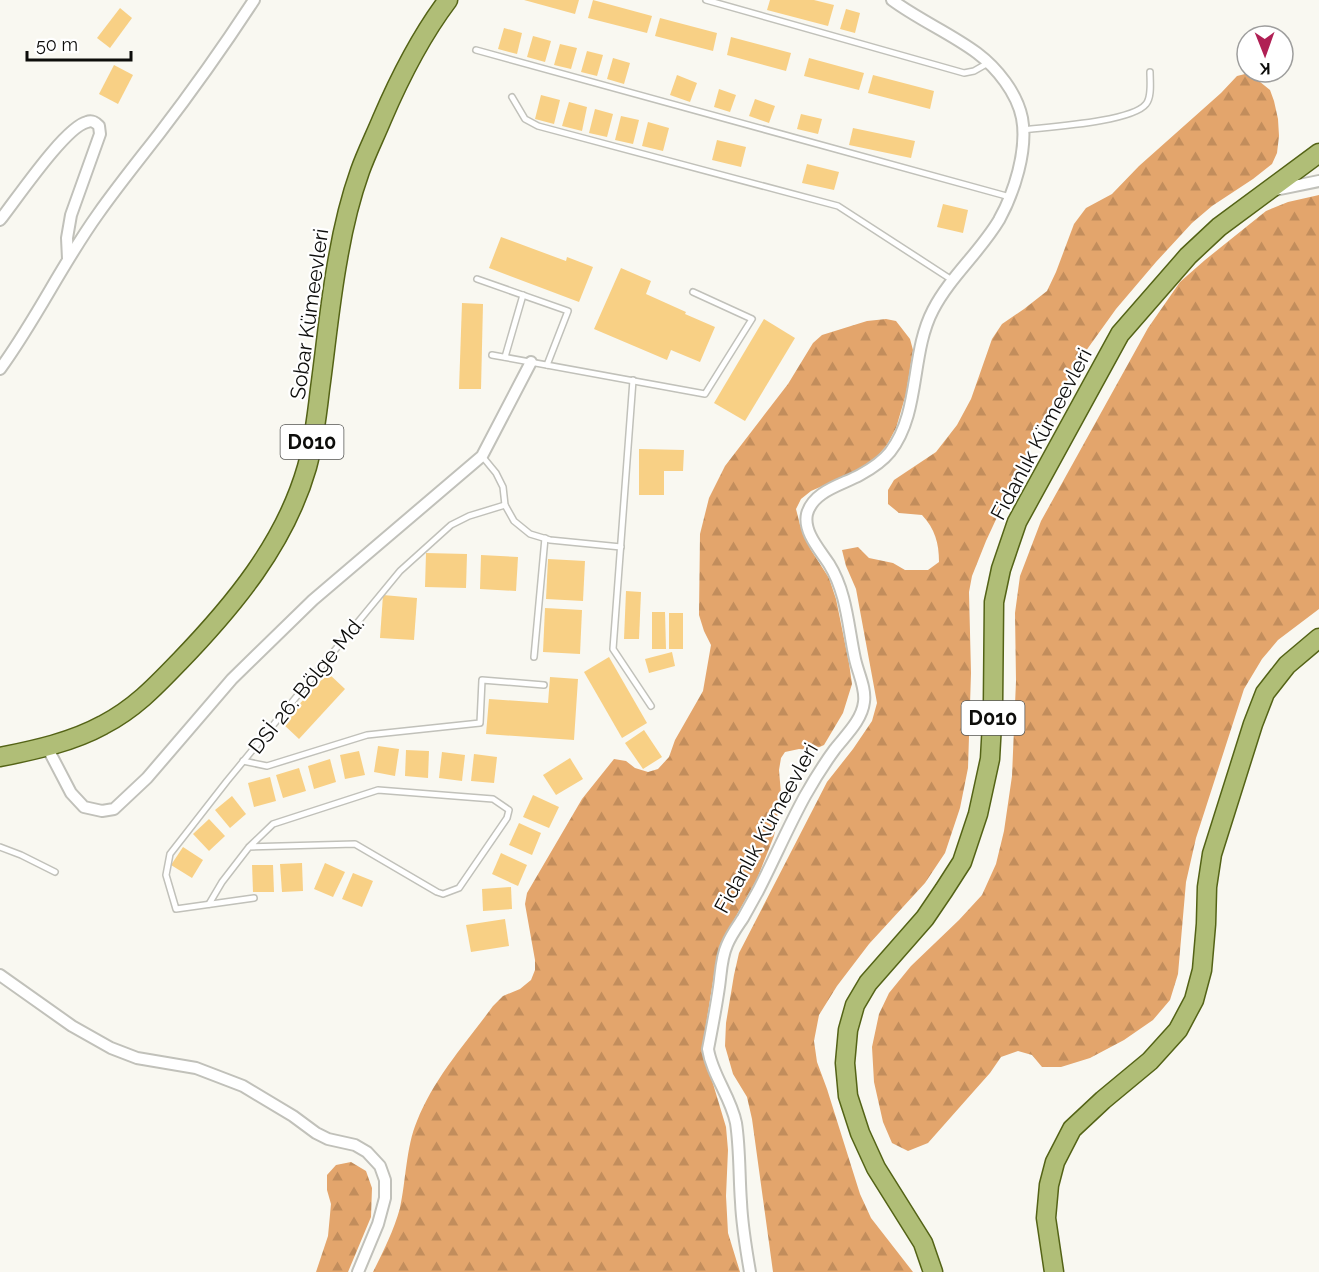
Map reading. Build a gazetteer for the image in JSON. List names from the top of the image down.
{
  "streets": {
    "main road": ["Sobar Kümeevleri", "Fidanlık Kümeevleri", "D010"],
    "lane": ["DSİ 26. Bölge Md."]
  },
  "crossings": [
    ["Fidanlık Kümeevleri", "D010"]
  ],
  "scale_bar": "50 m",
  "north": "bottom"
}
